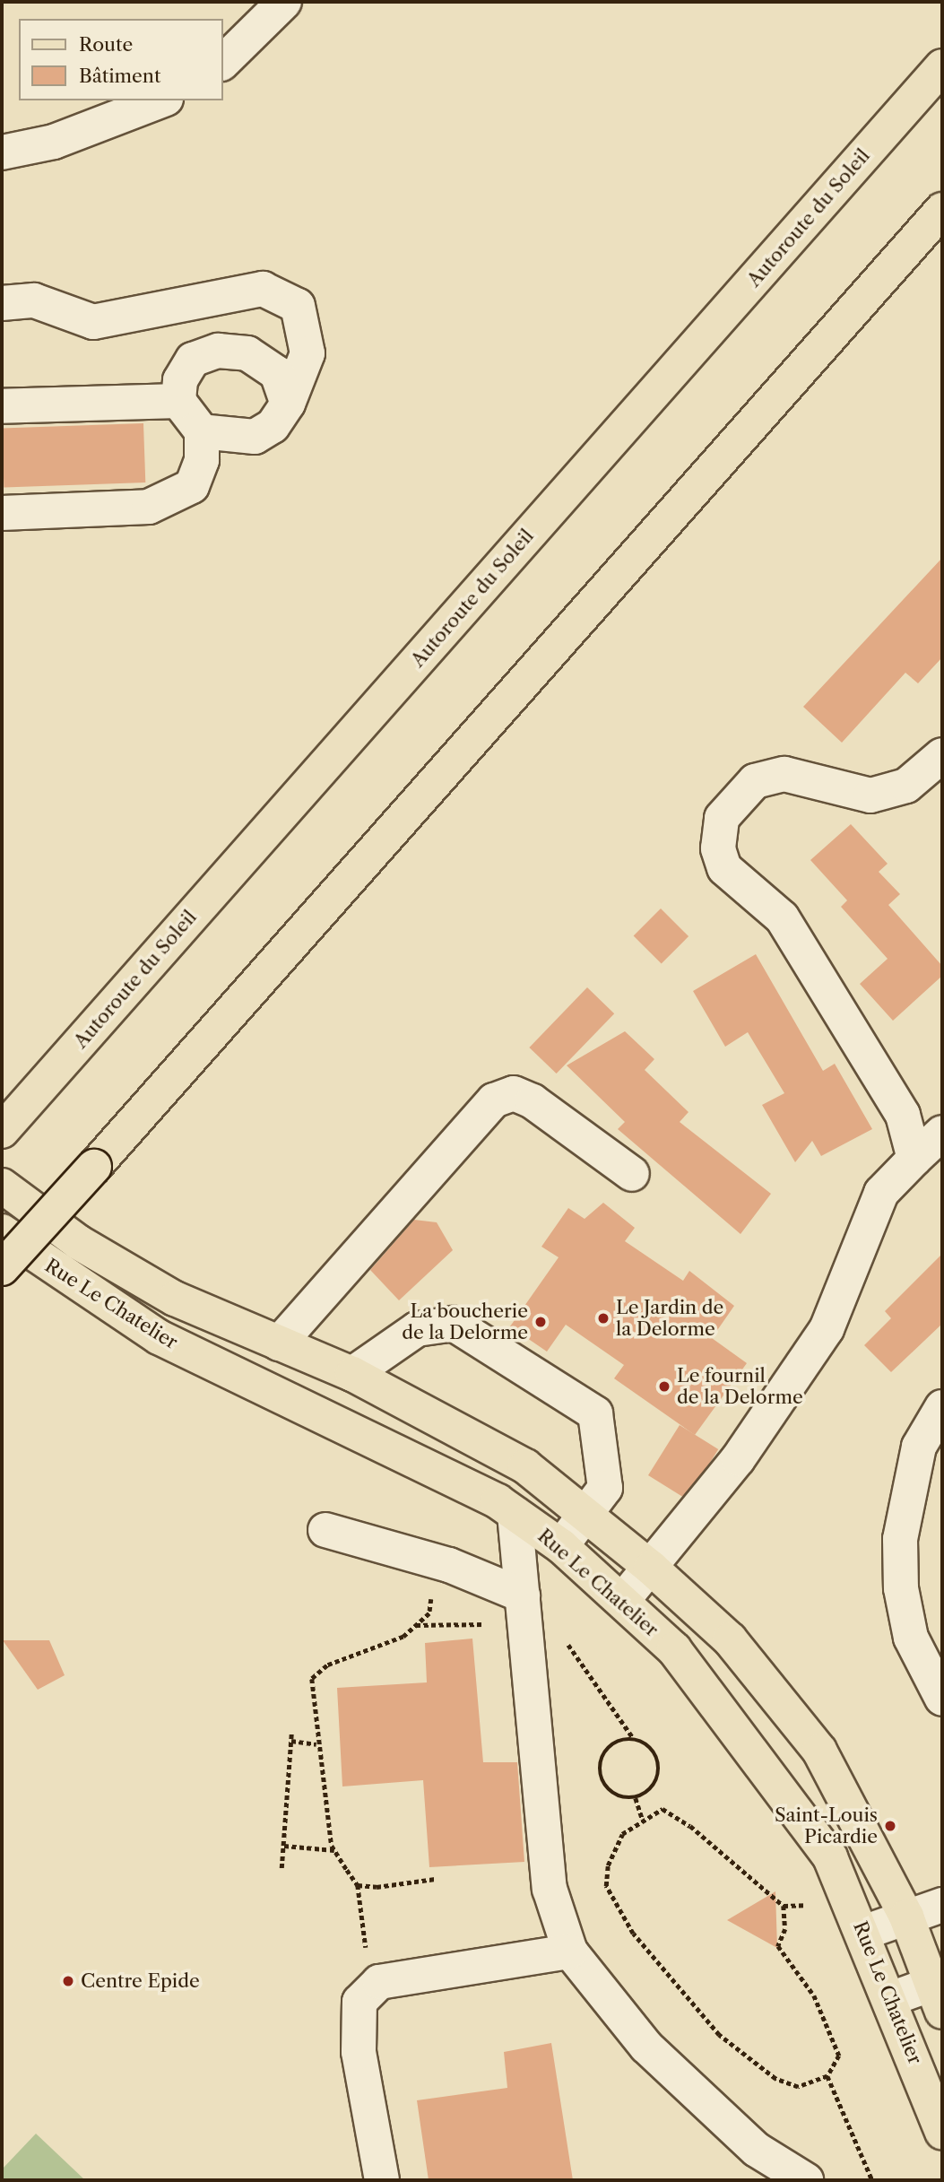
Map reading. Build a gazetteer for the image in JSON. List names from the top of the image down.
{
  "streets": {
    "main road": ["Autoroute du Soleil", "Rue Le Chatelier"]
  },
  "places": [
    "Le Jardin de la Delorme",
    "La boucherie de la Delorme",
    "Le fournil de la Delorme",
    "Saint-Louis Picardie",
    "Centre Epide"
  ],
  "legend": ["Route", "Bâtiment"]
}
